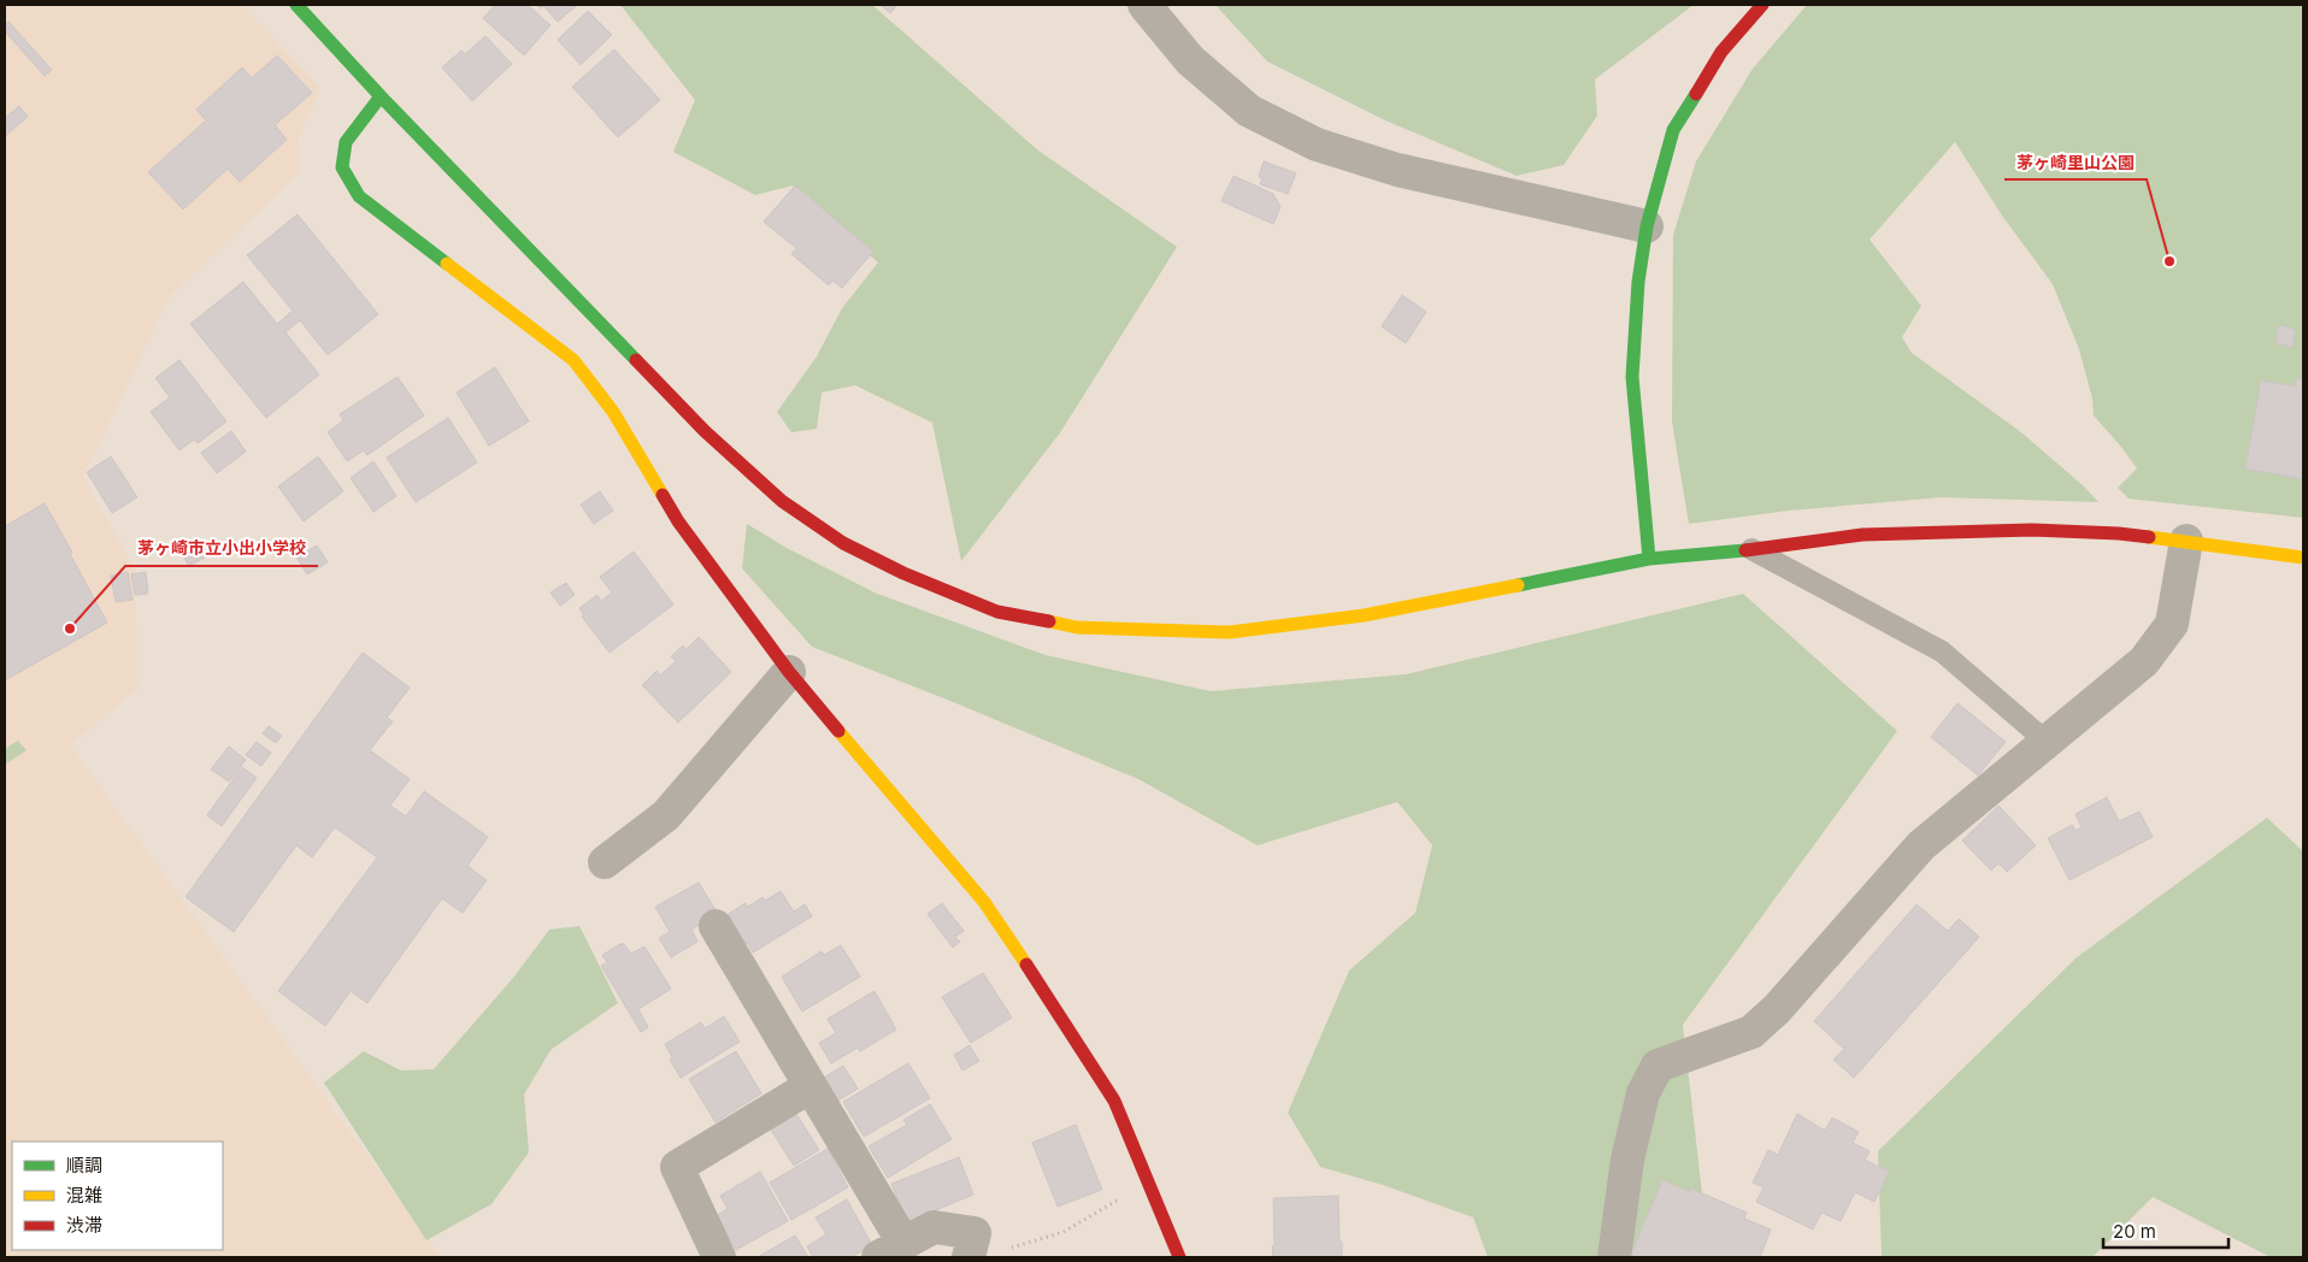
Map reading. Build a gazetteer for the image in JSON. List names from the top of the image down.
{
  "places": ["茅ヶ崎里山公園", "茅ヶ崎市立小出小学校"],
  "legend": ["順調", "混雑", "渋滞"],
  "scale_bar": "20 m"
}
